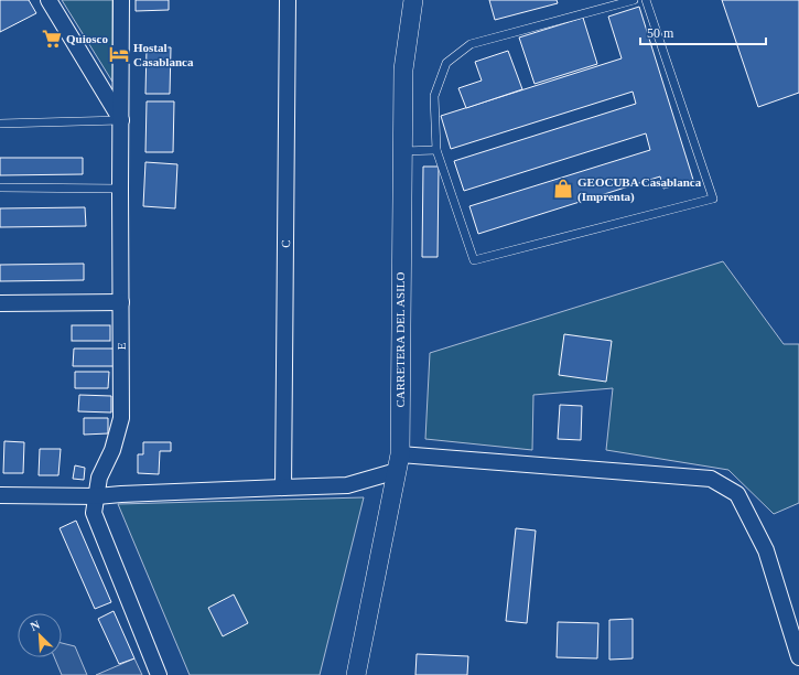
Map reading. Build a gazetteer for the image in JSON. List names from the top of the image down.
{
  "streets": {
    "street": ["C", "CARRETERA DEL ASILO", "E"]
  },
  "places": {
    "supermarket": ["Quiosco"],
    "hotel": ["Hostal Casablanca"],
    "shop": ["GEOCUBA Casablanca (Imprenta)"]
  },
  "scale_bar": "50 m",
  "north": "top left"
}
